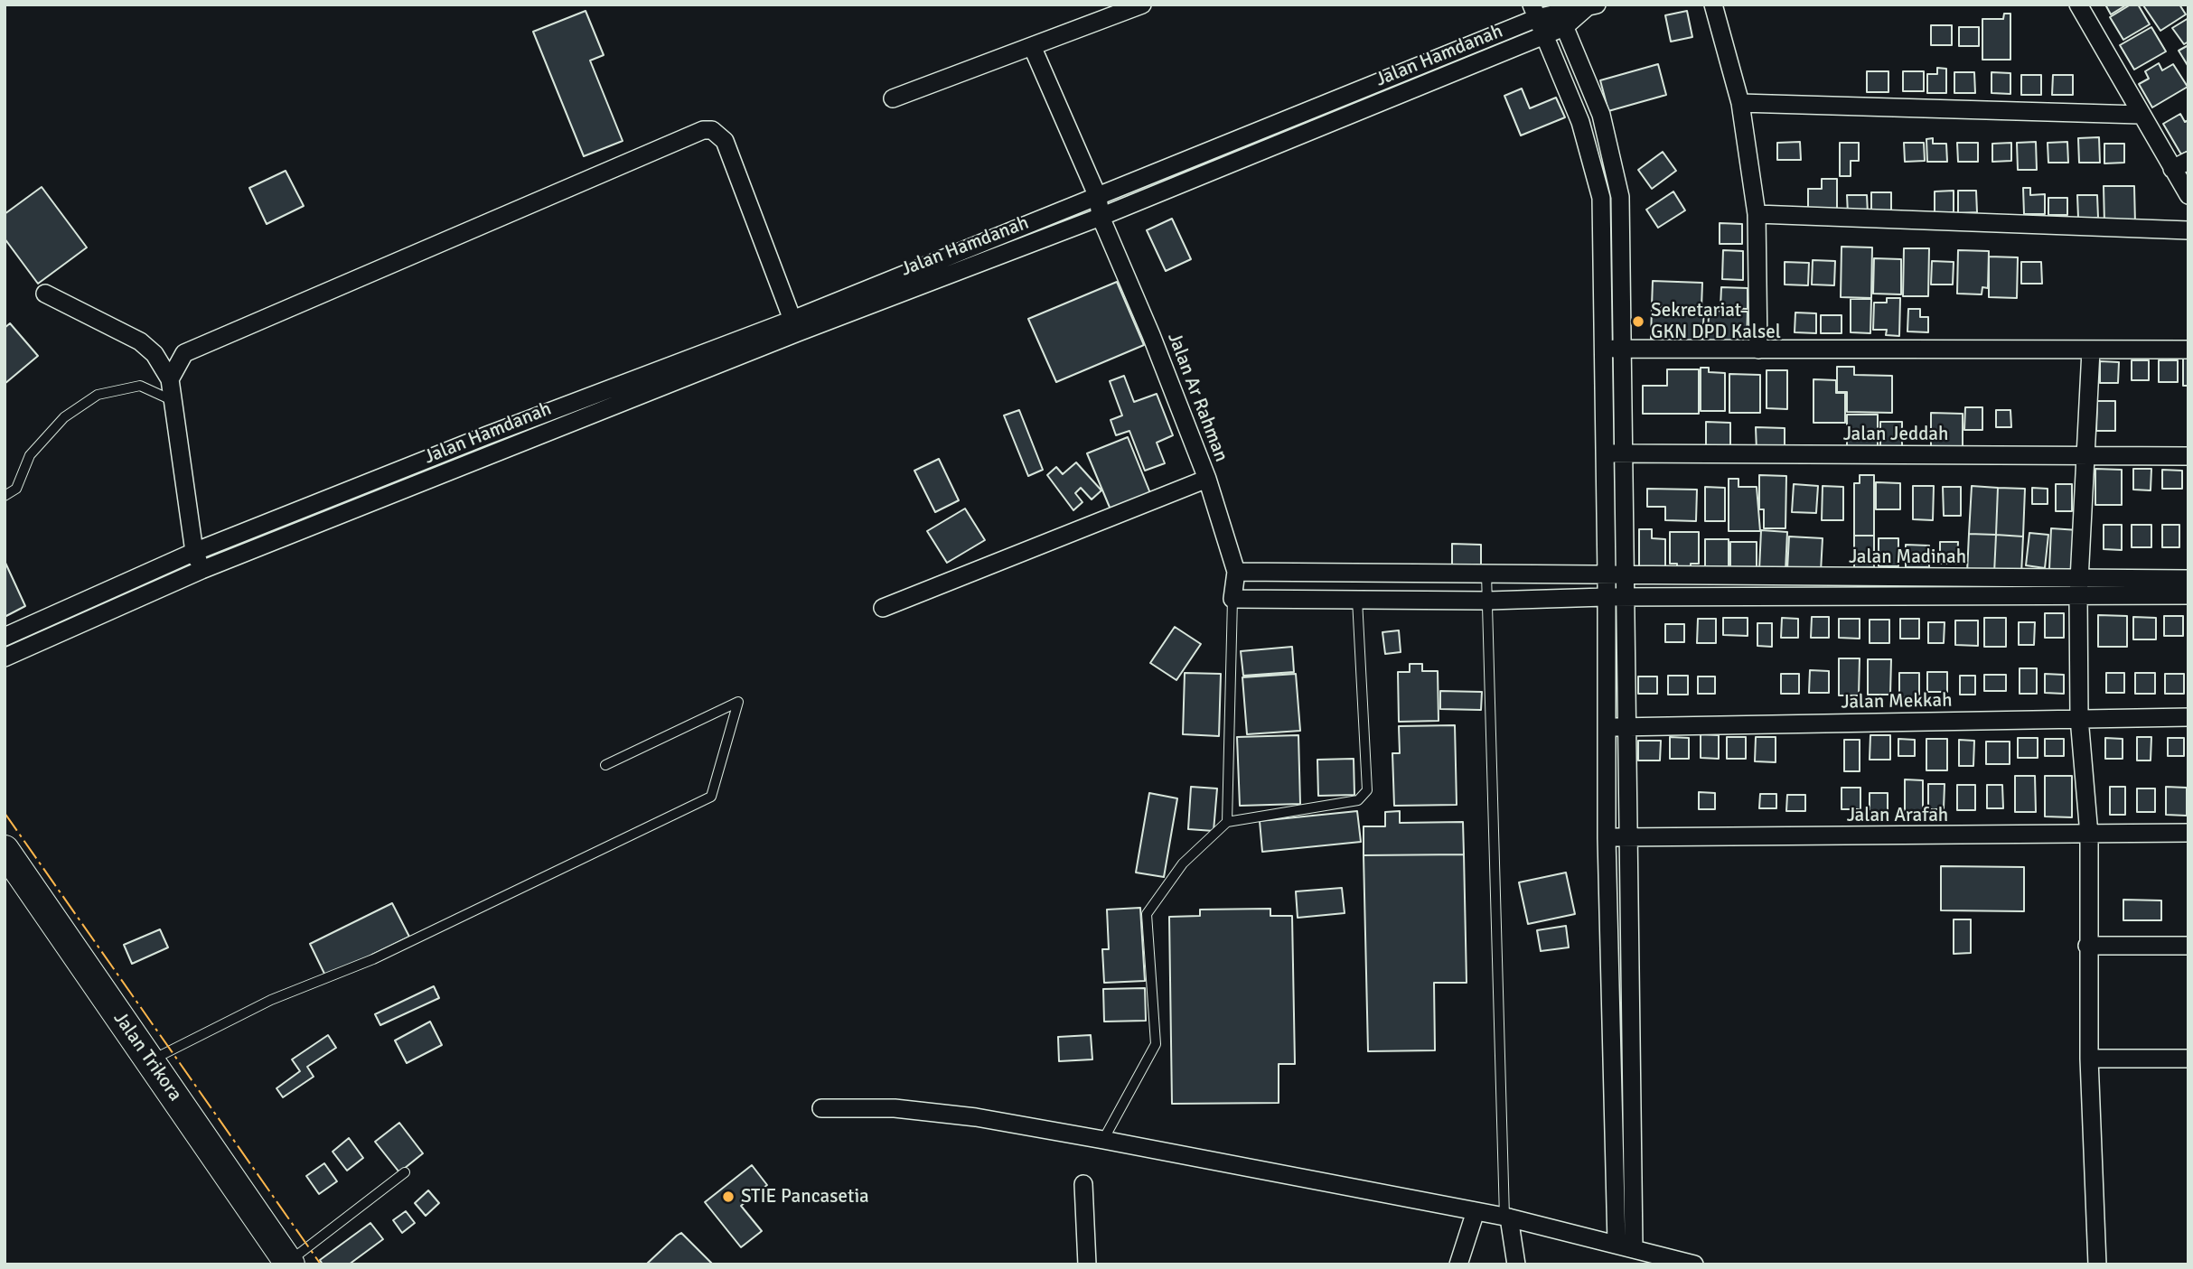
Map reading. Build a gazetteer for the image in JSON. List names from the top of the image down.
{
  "streets": {
    "main road": ["Jalan Trikora"],
    "street": [
      "Jalan Hamdanah",
      "Jalan Ar Rahman",
      "Jalan Jeddah",
      "Jalan Madinah",
      "Jalan Mekkah",
      "Jalan Arafah"
    ]
  },
  "crossings": [
    ["Jalan Hamdanah", "Jalan Ar Rahman"],
    ["Jalan Ar Rahman", "Jalan Madinah"]
  ],
  "places": ["Sekretariat GKN DPD Kalsel", "STIE Pancasetia"]
}
